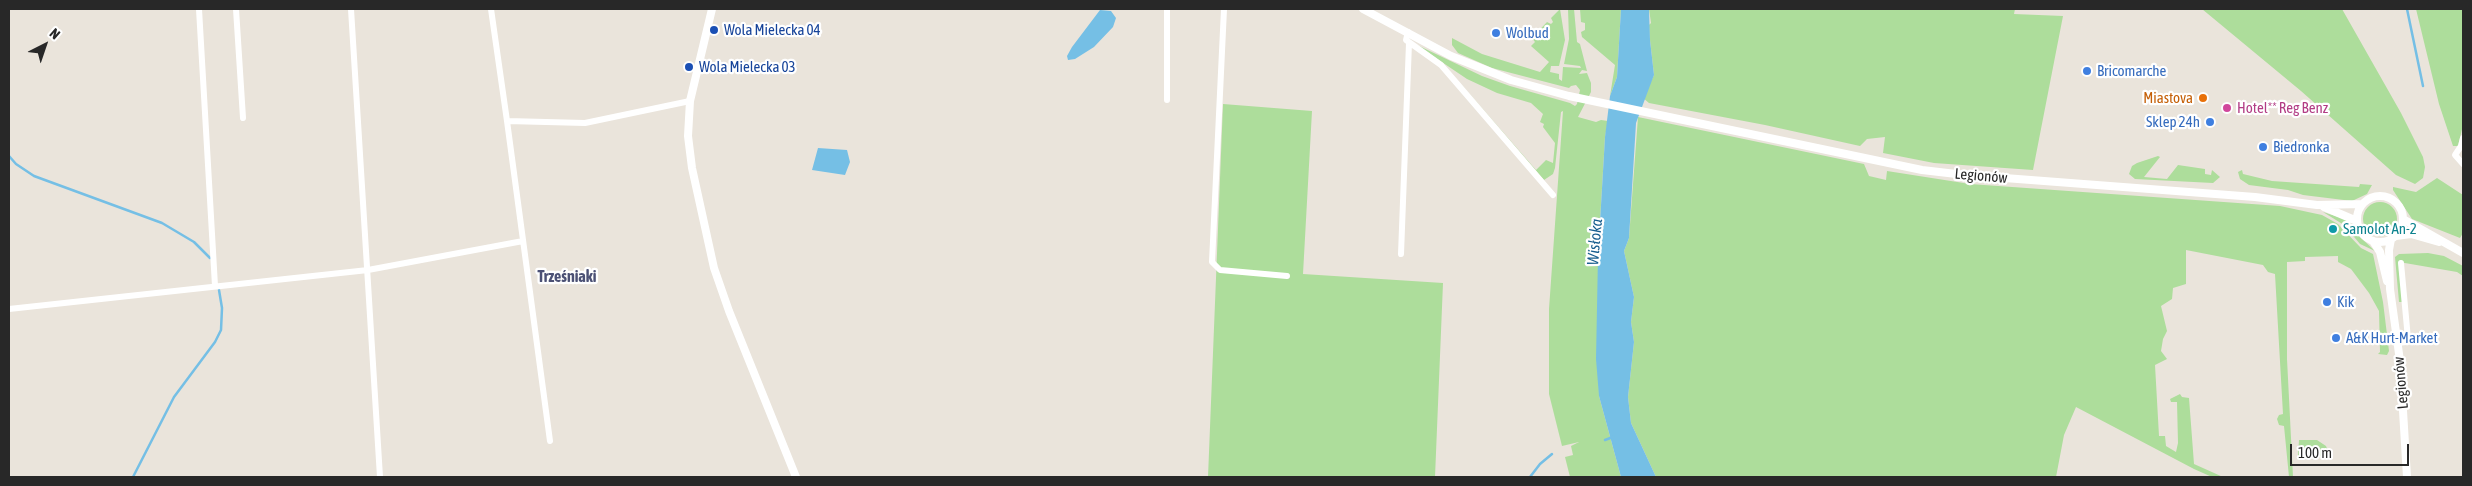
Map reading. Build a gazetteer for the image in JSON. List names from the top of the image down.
{
  "streets": {
    "street": ["Legionów"]
  },
  "districts": ["Trześniaki"],
  "water": ["Wisłoka"],
  "places": [
    "Wola Mielecka 04",
    "Wolbud",
    "Wola Mielecka 03",
    "Bricomarche",
    "Miastova",
    "Hotel** Reg Benz",
    "Sklep 24h",
    "Biedronka",
    "Samolot An-2",
    "Kik",
    "A&K Hurt-Market"
  ],
  "scale_bar": "100 m",
  "north": "top right"
}
